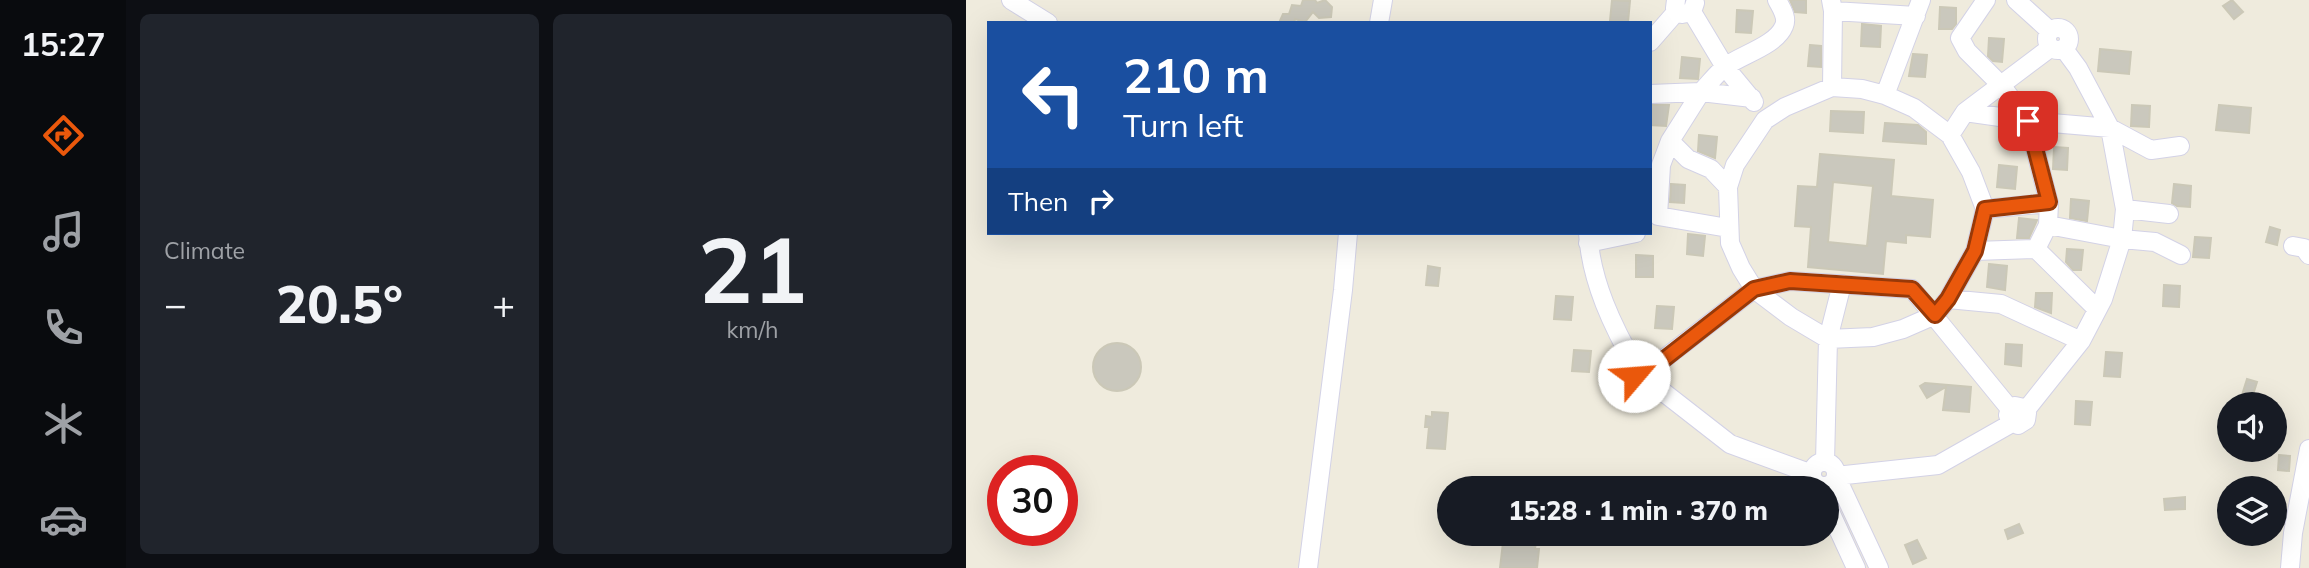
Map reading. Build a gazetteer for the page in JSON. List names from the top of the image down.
{
  "page": {
    "tabs": "15:27",
    "tile": [
      "Climate",
      ["21", "km/h"]
    ],
    "turn": ["210 m", "Turn left"],
    "then": "Then",
    "heat": ["−", "20.5°", "+"],
    "limit": "30",
    "trip": "15:28 · 1 min · 370 m"
  }
}
